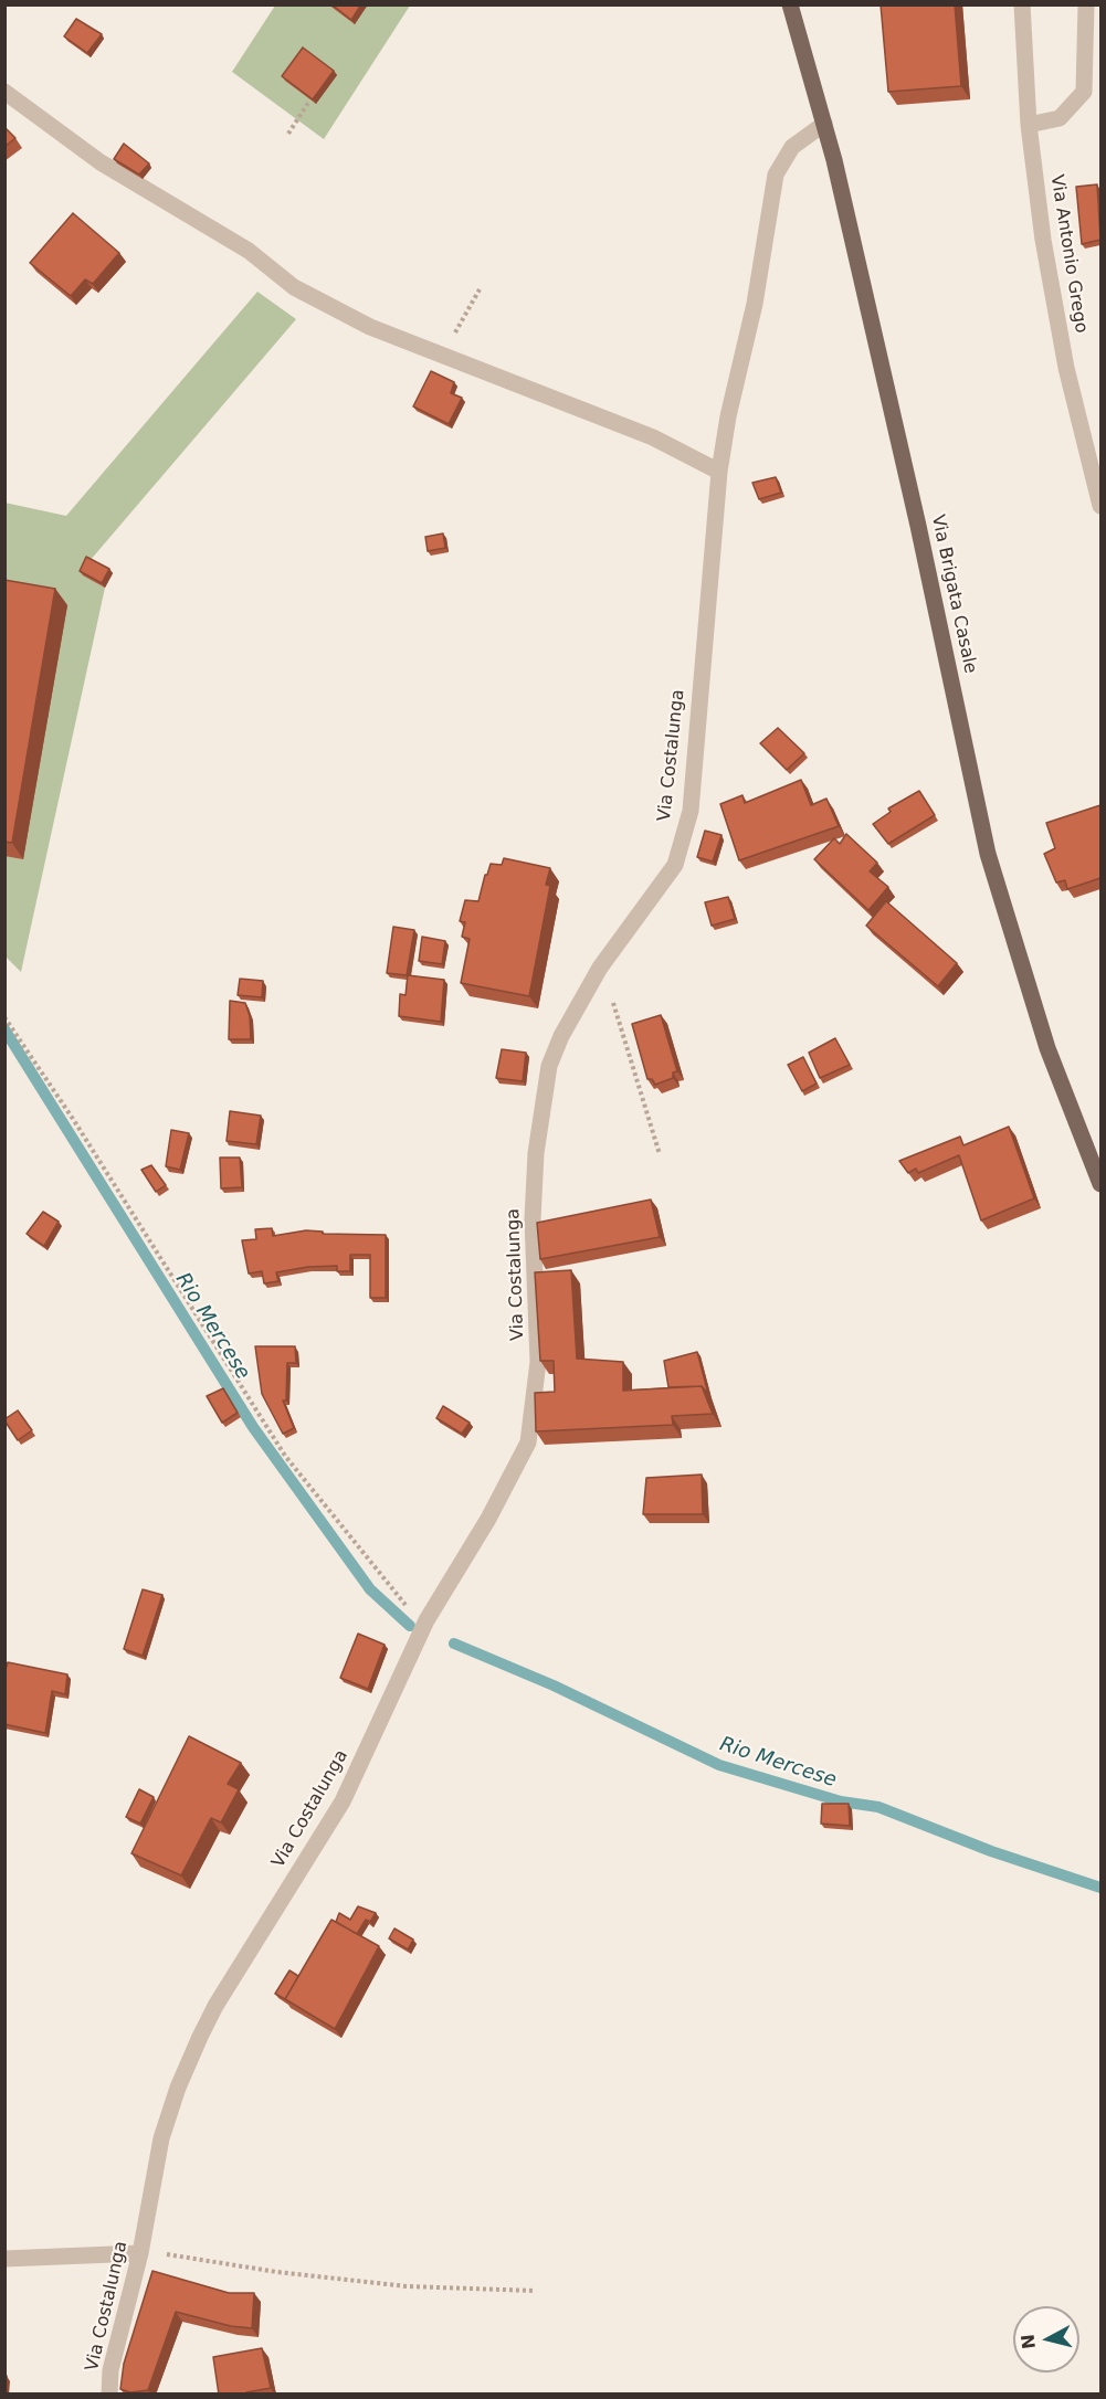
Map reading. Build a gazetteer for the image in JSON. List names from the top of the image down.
{
  "streets": {
    "main road": ["Via Brigata Casale"],
    "street": ["Via Antonio Grego", "Via Costalunga"]
  },
  "crossings": [
    ["Via Brigata Casale", "Via Costalunga"]
  ],
  "water": ["Rio Mercese"],
  "north": "left"
}
